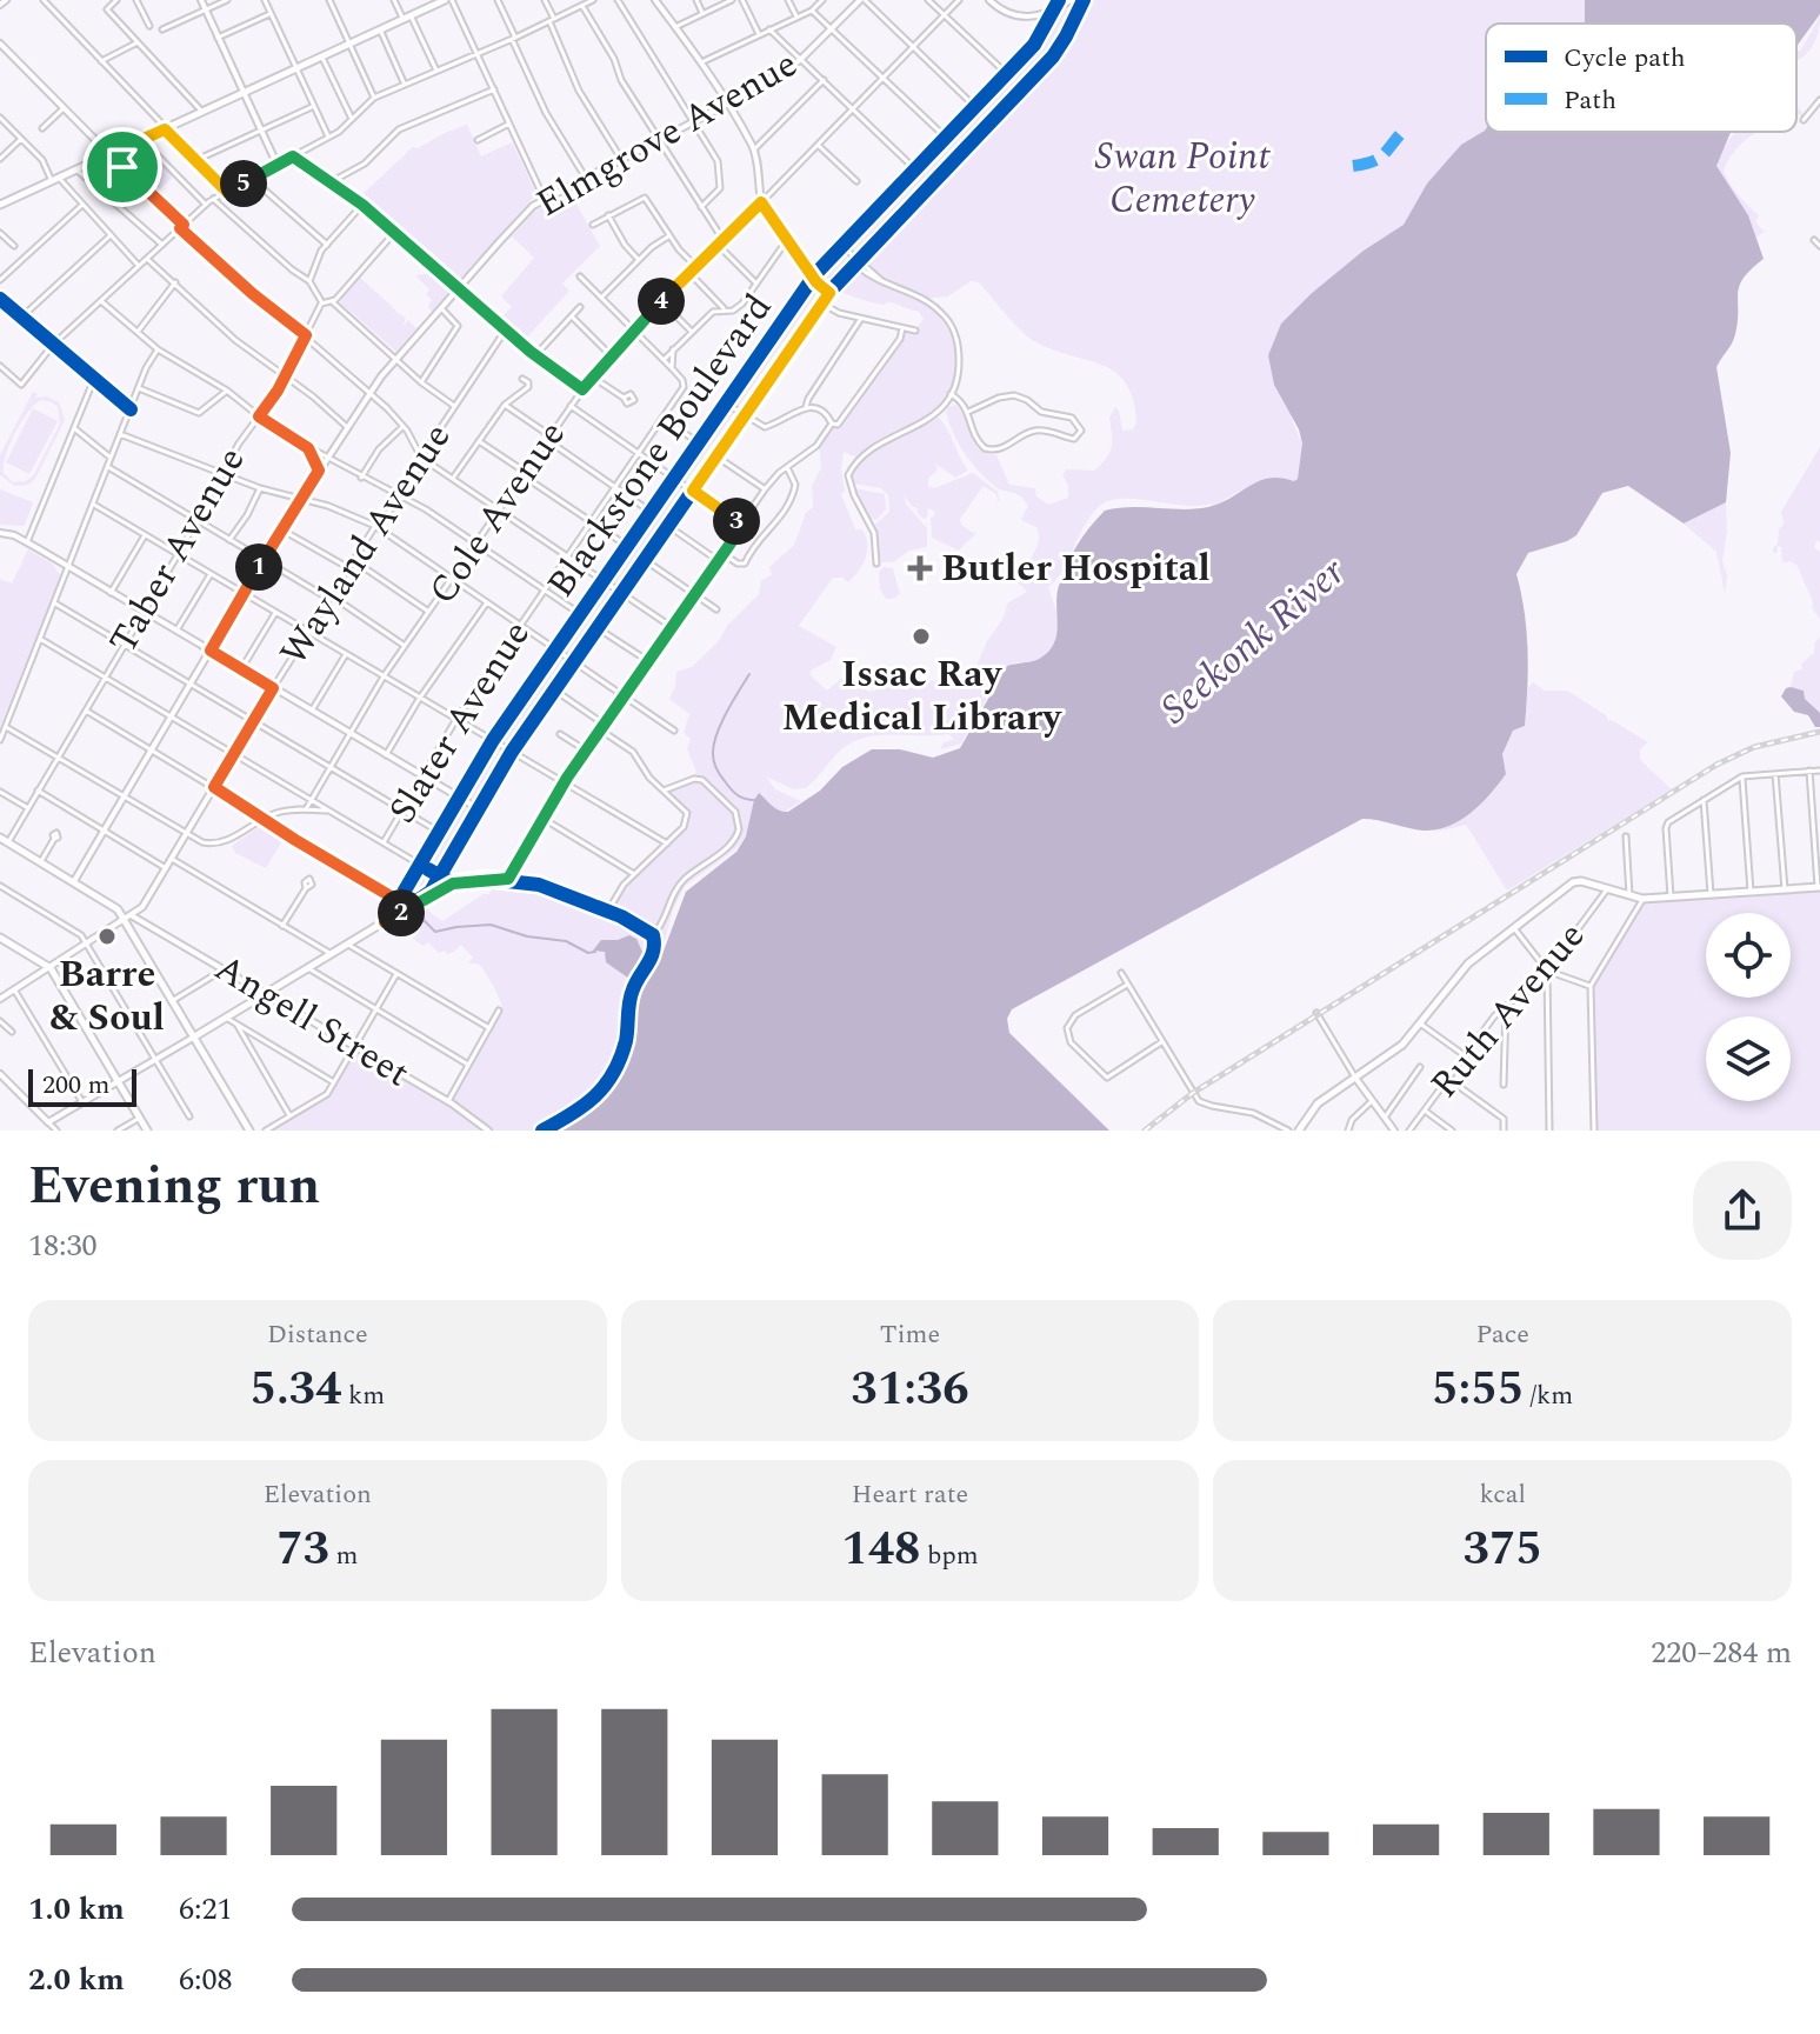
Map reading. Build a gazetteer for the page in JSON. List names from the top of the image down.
{
  "streets": {
    "main road": ["Blackstone Boulevard"],
    "street": [
      "Elmgrove Avenue",
      "Cole Avenue",
      "Wayland Avenue",
      "Taber Avenue",
      "Slater Avenue",
      "Ruth Avenue",
      "Angell Street"
    ]
  },
  "crossings": [
    ["Wayland Avenue", "Angell Street"]
  ],
  "water": ["Seekonk River"],
  "parks": ["Swan Point Cemetery"],
  "places": {
    "health": ["Butler Hospital"],
    "other": ["Issac Ray Medical Library", "Barre & Soul"]
  },
  "legend": ["Cycle path", "Path"],
  "scale_bar": "200 m",
  "page": {
    "pins": [
      "5",
      "4",
      "3",
      "1",
      "2"
    ],
    "scale": "200 m",
    "heading": ["Evening run", "18:30"],
    "stats": [
      ["Distance", "5.34 km"],
      ["Time", "31:36"],
      ["Pace", "5:55 /km"],
      ["Elevation", "73 m"],
      ["Heart rate", "148 bpm"],
      ["kcal", "375"]
    ],
    "chart": ["Elevation", "220–284 m"],
    "list": [
      {
        "name": "1.0 km",
        "note": "6:21"
      },
      {
        "name": "2.0 km",
        "note": "6:08"
      }
    ]
  }
}
